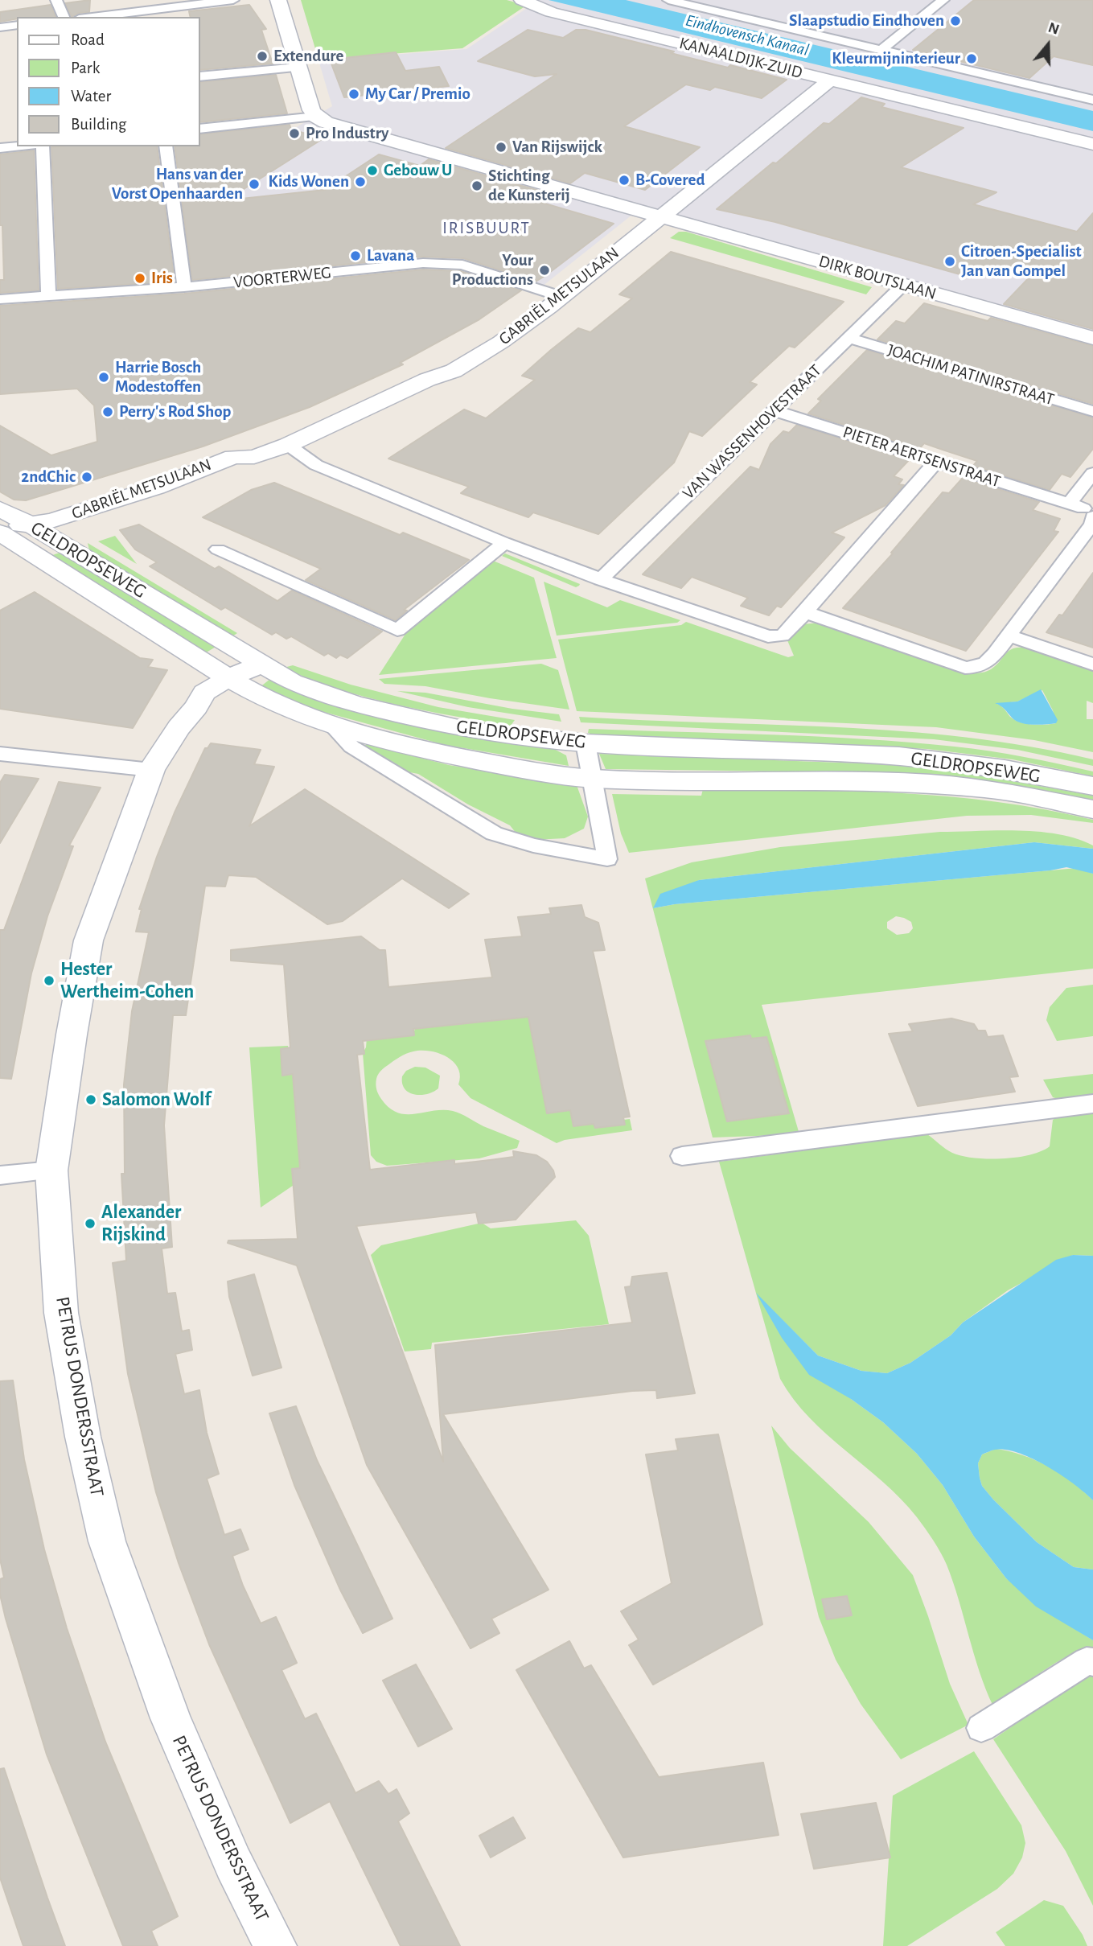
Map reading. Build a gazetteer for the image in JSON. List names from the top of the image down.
{
  "streets": {
    "main road": ["GELDROPSEWEG"],
    "street": [
      "KANAALDIJK-ZUID",
      "VOORTERWEG",
      "DIRK BOUTSLAAN",
      "GABRIËL METSULAAN",
      "JOACHIM PATINIRSTRAAT",
      "VAN WASSENHOVESTRAAT",
      "PIETER AERTSENSTRAAT",
      "PETRUS DONDERSSTRAAT"
    ]
  },
  "crossings": [
    ["KANAALDIJK-ZUID", "GABRIËL METSULAAN"],
    ["VOORTERWEG", "GABRIËL METSULAAN"],
    ["DIRK BOUTSLAAN", "GABRIËL METSULAAN"],
    ["DIRK BOUTSLAAN", "VAN WASSENHOVESTRAAT"],
    ["GABRIËL METSULAAN", "GELDROPSEWEG"],
    ["JOACHIM PATINIRSTRAAT", "VAN WASSENHOVESTRAAT"],
    ["VAN WASSENHOVESTRAAT", "PIETER AERTSENSTRAAT"],
    ["GELDROPSEWEG", "PETRUS DONDERSSTRAAT"]
  ],
  "districts": ["IRISBUURT"],
  "water": ["Eindhovensch Kanaal"],
  "places": [
    "Slaapstudio Eindhoven",
    "Extendure",
    "Kleurmijninterieur",
    "My Car / Premio",
    "Pro Industry",
    "Van Rijswijck",
    "Gebouw U",
    "B-Covered",
    "Kids Wonen",
    "Hans van der Vorst Openhaarden",
    "Stichting de Kunsterij",
    "Lavana",
    "Citroen-Specialist Jan van Gompel",
    "Your Productions",
    "Iris",
    "Harrie Bosch Modestoffen",
    "Perry's Rod Shop",
    "2ndChic",
    "Hester Wertheim-Cohen",
    "Salomon Wolf",
    "Alexander Rijskind"
  ],
  "legend": [
    "Road",
    "Park",
    "Water",
    "Building"
  ],
  "north": "top"
}
